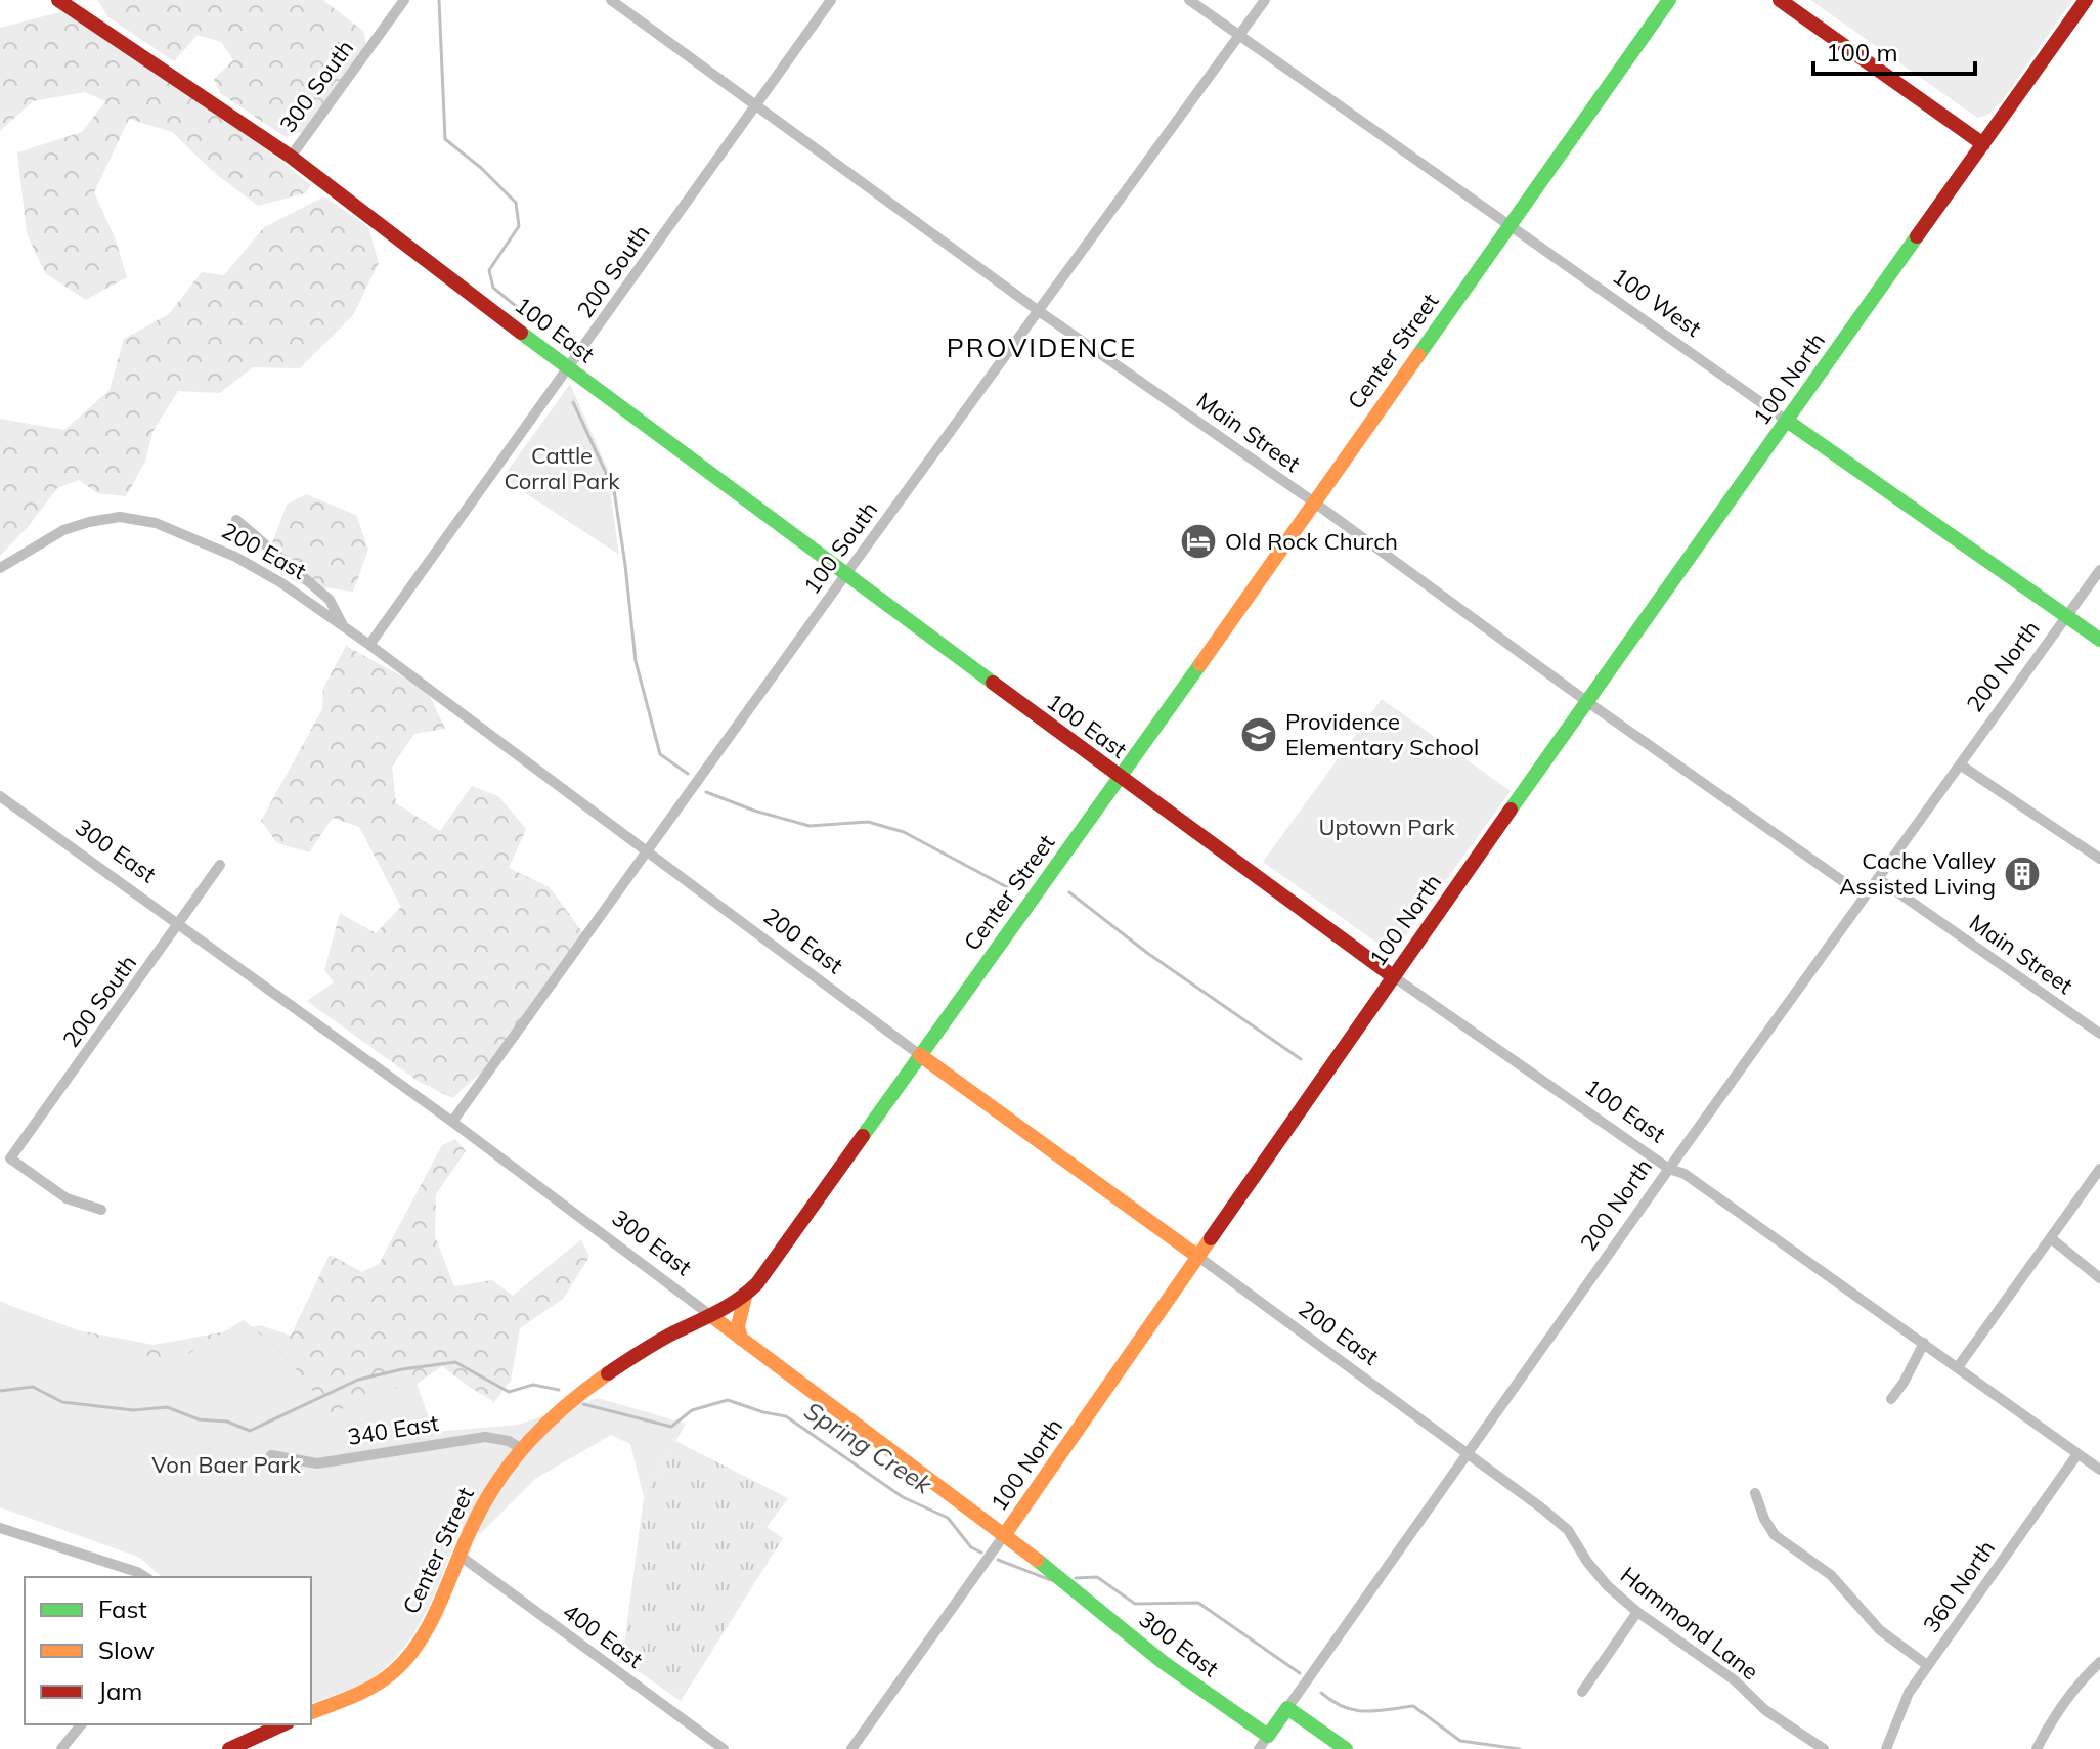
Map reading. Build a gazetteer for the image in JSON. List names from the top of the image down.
{
  "streets": {
    "street": [
      "300 South",
      "200 South",
      "100 West",
      "100 East",
      "Center Street",
      "100 North",
      "Main Street",
      "100 South",
      "200 East",
      "200 North",
      "300 East",
      "340 East",
      "360 North",
      "Hammond Lane",
      "400 East"
    ]
  },
  "crossings": [
    ["300 South", "100 East"],
    ["200 South", "100 East"],
    ["200 South", "Main Street"],
    ["200 South", "200 East"],
    ["200 South", "300 East"],
    ["100 West", "Center Street"],
    ["100 West", "100 North"],
    ["100 West", "100 South"],
    ["100 West", "200 North"],
    ["100 East", "Center Street"],
    ["100 East", "100 North"],
    ["100 East", "100 South"],
    ["100 East", "200 North"],
    ["100 East", "360 North"],
    ["Center Street", "Main Street"],
    ["Center Street", "200 East"],
    ["Center Street", "300 East"],
    ["Center Street", "340 East"],
    ["Center Street", "400 East"],
    ["100 North", "Main Street"],
    ["100 North", "200 East"],
    ["100 North", "300 East"],
    ["Main Street", "100 South"],
    ["Main Street", "200 North"],
    ["100 South", "200 East"],
    ["100 South", "300 East"],
    ["200 East", "200 North"],
    ["200 East", "Hammond Lane"],
    ["200 North", "300 East"],
    ["200 North", "Hammond Lane"]
  ],
  "districts": ["PROVIDENCE"],
  "water": ["Spring Creek"],
  "parks": ["Cattle Corral Park", "Uptown Park", "Von Baer Park"],
  "places": {
    "hotel": ["Old Rock Church"],
    "school or university": ["Providence Elementary School"],
    "building": ["Cache Valley Assisted Living"]
  },
  "legend": ["Fast", "Slow", "Jam"],
  "scale_bar": "100 m"
}
